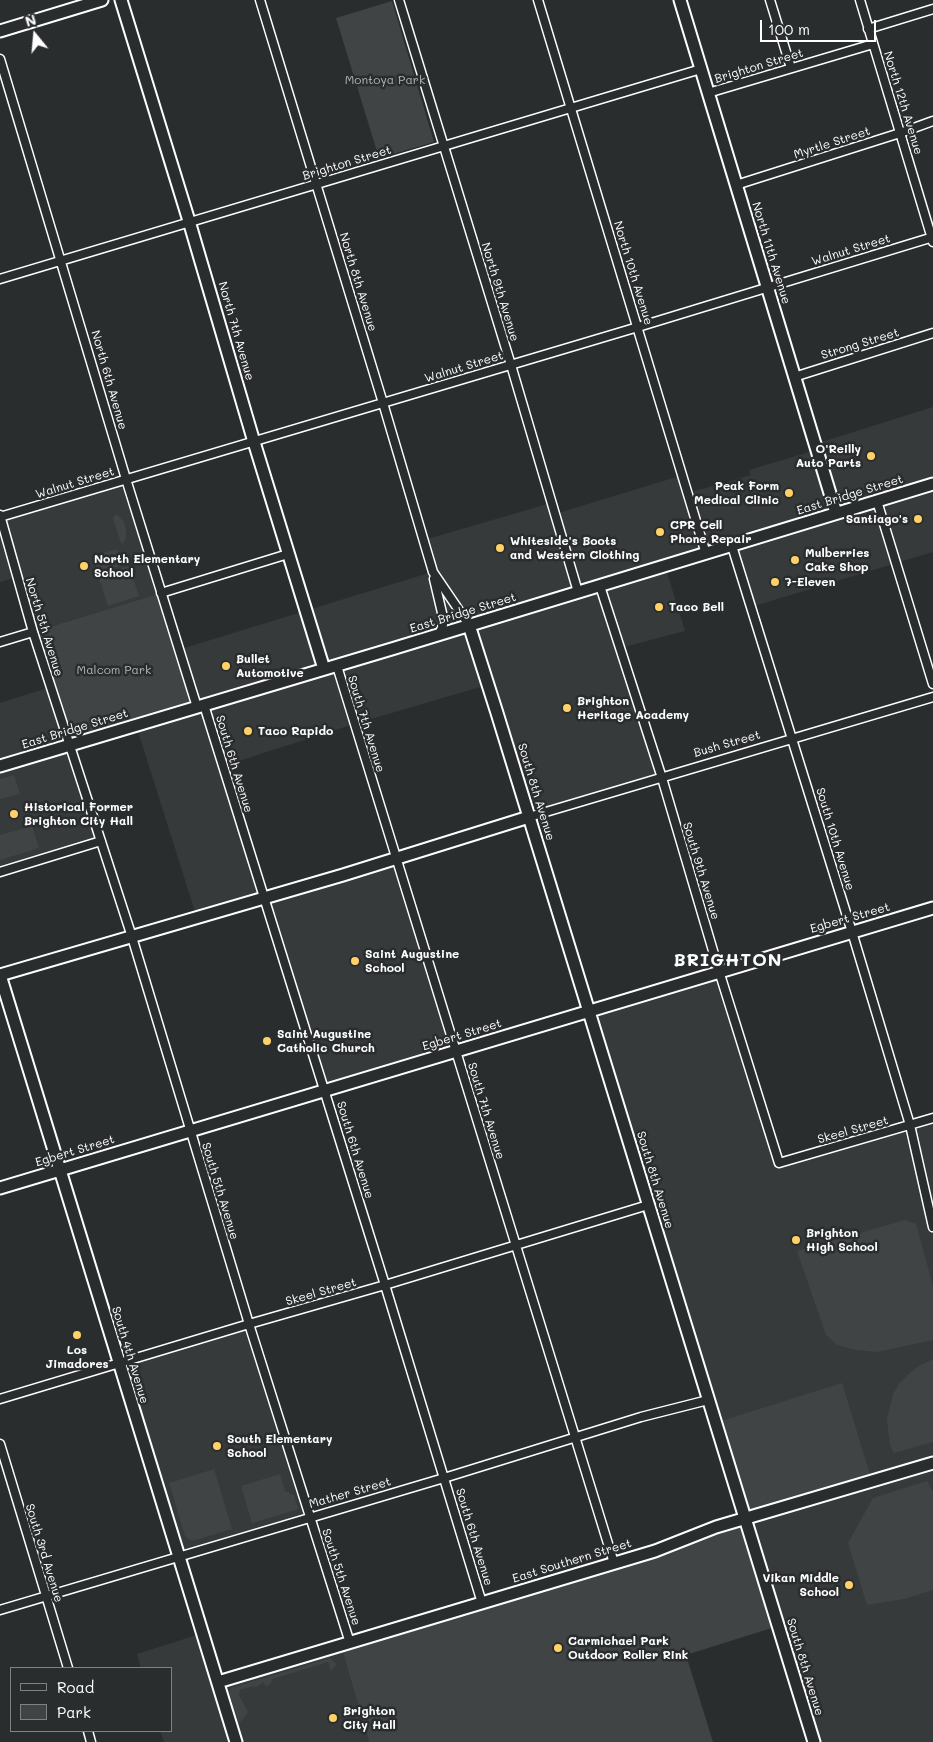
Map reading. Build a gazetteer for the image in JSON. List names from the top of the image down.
{
  "streets": {
    "street": [
      "Brighton Street",
      "North 12th Avenue",
      "Myrtle Street",
      "Walnut Street",
      "North 11th Avenue",
      "North 10th Avenue",
      "North 8th Avenue",
      "North 9th Avenue",
      "North 7th Avenue",
      "Strong Street",
      "North 6th Avenue",
      "East Bridge Street",
      "North 5th Avenue",
      "South 7th Avenue",
      "Bush Street",
      "South 6th Avenue",
      "South 8th Avenue",
      "South 10th Avenue",
      "South 9th Avenue",
      "Egbert Street",
      "Skeel Street",
      "South 5th Avenue",
      "South 4th Avenue",
      "Mather Street",
      "South 3rd Avenue",
      "East Southern Street"
    ]
  },
  "crossings": [
    ["Brighton Street", "North 12th Avenue"],
    ["Brighton Street", "North 11th Avenue"],
    ["Brighton Street", "North 10th Avenue"],
    ["Brighton Street", "North 8th Avenue"],
    ["Brighton Street", "North 9th Avenue"],
    ["Brighton Street", "North 7th Avenue"],
    ["Brighton Street", "North 6th Avenue"],
    ["North 12th Avenue", "Myrtle Street"],
    ["North 12th Avenue", "Walnut Street"],
    ["Myrtle Street", "North 11th Avenue"],
    ["Walnut Street", "North 11th Avenue"],
    ["Walnut Street", "North 10th Avenue"],
    ["Walnut Street", "North 8th Avenue"],
    ["Walnut Street", "North 9th Avenue"],
    ["Walnut Street", "North 7th Avenue"],
    ["Walnut Street", "North 6th Avenue"],
    ["Walnut Street", "North 5th Avenue"],
    ["North 11th Avenue", "Strong Street"],
    ["North 11th Avenue", "East Bridge Street"],
    ["North 10th Avenue", "East Bridge Street"],
    ["North 8th Avenue", "East Bridge Street"],
    ["North 8th Avenue", "South 8th Avenue"],
    ["North 9th Avenue", "East Bridge Street"],
    ["North 7th Avenue", "East Bridge Street"],
    ["North 6th Avenue", "East Bridge Street"],
    ["North 6th Avenue", "South 6th Avenue"],
    ["East Bridge Street", "North 5th Avenue"],
    ["East Bridge Street", "South 7th Avenue"],
    ["East Bridge Street", "South 6th Avenue"],
    ["East Bridge Street", "South 8th Avenue"],
    ["East Bridge Street", "South 10th Avenue"],
    ["East Bridge Street", "South 9th Avenue"],
    ["East Bridge Street", "South 5th Avenue"],
    ["North 5th Avenue", "South 5th Avenue"],
    ["South 7th Avenue", "Egbert Street"],
    ["South 7th Avenue", "Skeel Street"],
    ["South 7th Avenue", "Mather Street"],
    ["South 7th Avenue", "East Southern Street"],
    ["Bush Street", "South 8th Avenue"],
    ["Bush Street", "South 10th Avenue"],
    ["Bush Street", "South 9th Avenue"],
    ["South 6th Avenue", "Egbert Street"],
    ["South 6th Avenue", "Skeel Street"],
    ["South 6th Avenue", "Mather Street"],
    ["South 6th Avenue", "East Southern Street"],
    ["South 8th Avenue", "Egbert Street"],
    ["South 8th Avenue", "Skeel Street"],
    ["South 8th Avenue", "Mather Street"],
    ["South 8th Avenue", "East Southern Street"],
    ["South 10th Avenue", "Egbert Street"],
    ["South 10th Avenue", "Skeel Street"],
    ["South 9th Avenue", "Egbert Street"],
    ["South 9th Avenue", "Skeel Street"],
    ["Egbert Street", "South 5th Avenue"],
    ["Egbert Street", "South 4th Avenue"],
    ["Skeel Street", "South 5th Avenue"],
    ["Skeel Street", "South 4th Avenue"],
    ["South 5th Avenue", "Mather Street"],
    ["South 5th Avenue", "East Southern Street"],
    ["South 4th Avenue", "Mather Street"],
    ["South 4th Avenue", "East Southern Street"],
    ["Mather Street", "South 3rd Avenue"]
  ],
  "districts": ["BRIGHTON"],
  "parks": ["Montoya Park", "Malcom Park"],
  "places": [
    "O'Reilly Auto Parts",
    "Peak Form Medical Clinic",
    "Santiago's",
    "CPR Cell Phone Repair",
    "Whiteside's Boots and Western Clothing",
    "Mulberries Cake Shop",
    "North Elementary School",
    "7-Eleven",
    "Taco Bell",
    "Bullet Automotive",
    "Brighton Heritage Academy",
    "Taco Rapido",
    "Historical Former Brighton City Hall",
    "Saint Augustine School",
    "Saint Augustine Catholic Church",
    "Brighton High School",
    "Los Jimadores",
    "South Elementary School",
    "Vikan Middle School",
    "Carmichael Park Outdoor Roller Rink",
    "Brighton City Hall"
  ],
  "legend": ["Road", "Park"],
  "scale_bar": "100 m",
  "north": "top"
}
